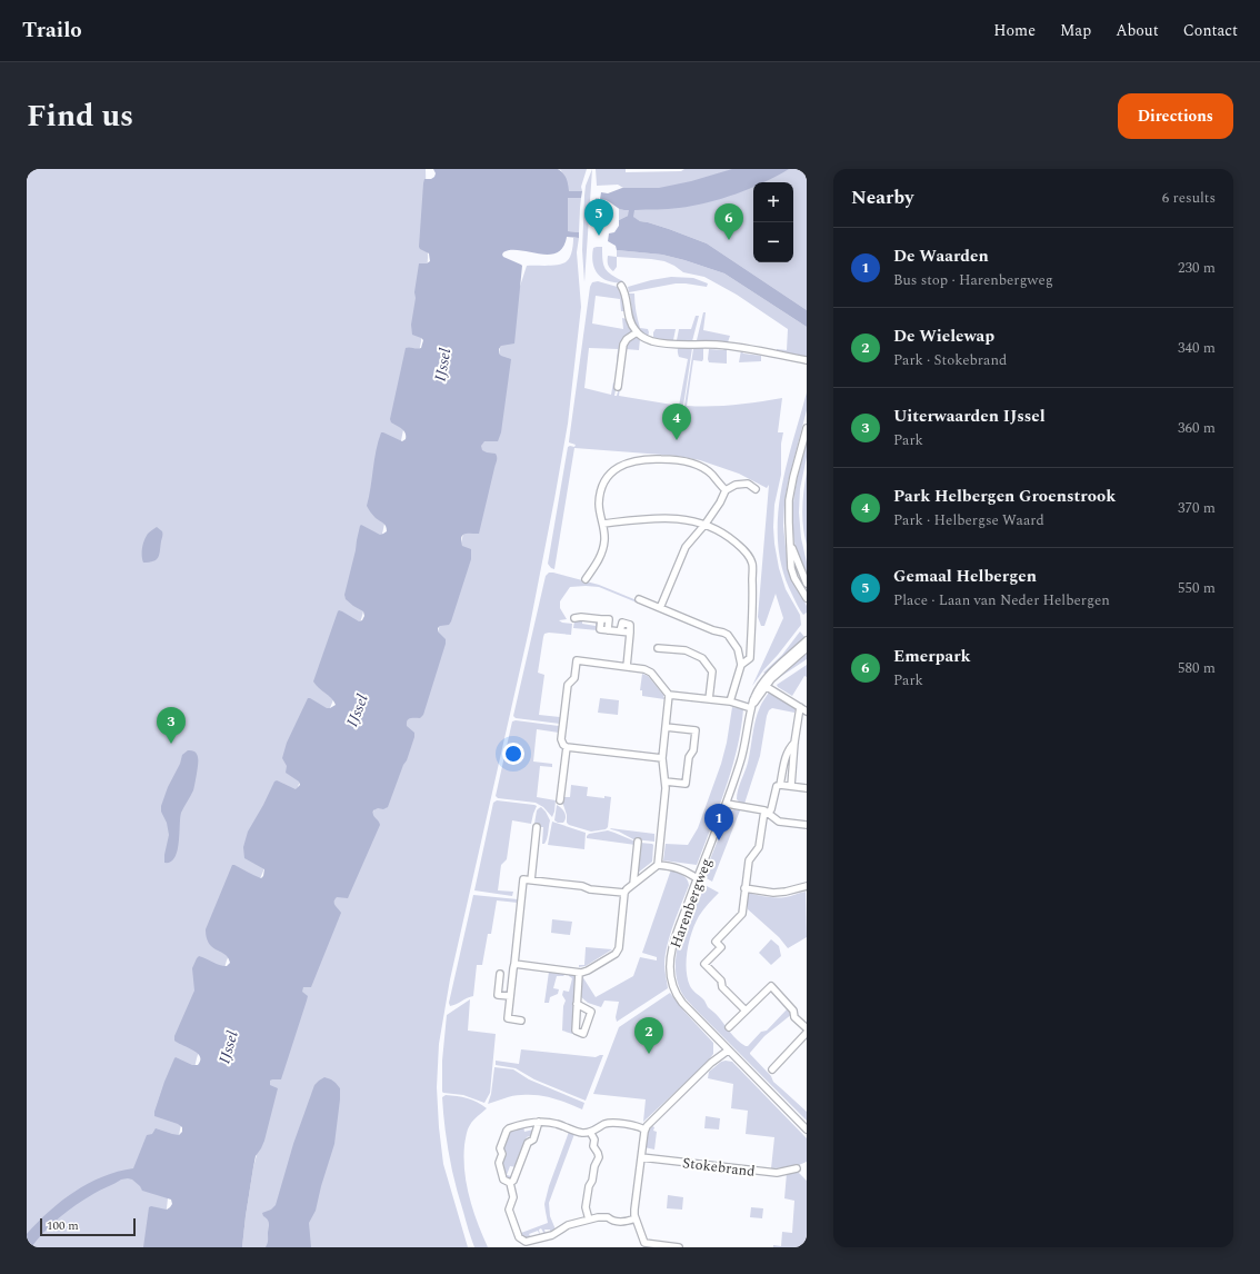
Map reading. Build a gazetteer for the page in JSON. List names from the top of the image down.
{
  "streets": {
    "street": ["Harenbergweg", "Stokebrand"]
  },
  "water": ["IJssel"],
  "scale_bar": "100 m",
  "page": {
    "header": "Trailo",
    "nav": [
      "Home",
      "Map",
      "About",
      "Contact"
    ],
    "title": "Find us",
    "buttons": "Directions",
    "heading": ["Nearby", "6 results"],
    "map_buttons": ["+", "−"],
    "pins": [
      "5",
      "6",
      "4",
      "3",
      "1",
      "2"
    ],
    "list": [
      {
        "mark": "1",
        "name": "De Waarden",
        "note": "Bus stop · Harenbergweg",
        "value": "230 m"
      },
      {
        "mark": "2",
        "name": "De Wielewap",
        "note": "Park · Stokebrand",
        "value": "340 m"
      },
      {
        "mark": "3",
        "name": "Uiterwaarden IJssel",
        "note": "Park",
        "value": "360 m"
      },
      {
        "mark": "4",
        "name": "Park Helbergen Groenstrook",
        "note": "Park · Helbergse Waard",
        "value": "370 m"
      },
      {
        "mark": "5",
        "name": "Gemaal Helbergen",
        "note": "Place · Laan van Neder Helbergen",
        "value": "550 m"
      },
      {
        "mark": "6",
        "name": "Emerpark",
        "note": "Park",
        "value": "580 m"
      }
    ],
    "scale": "100 m"
  }
}
